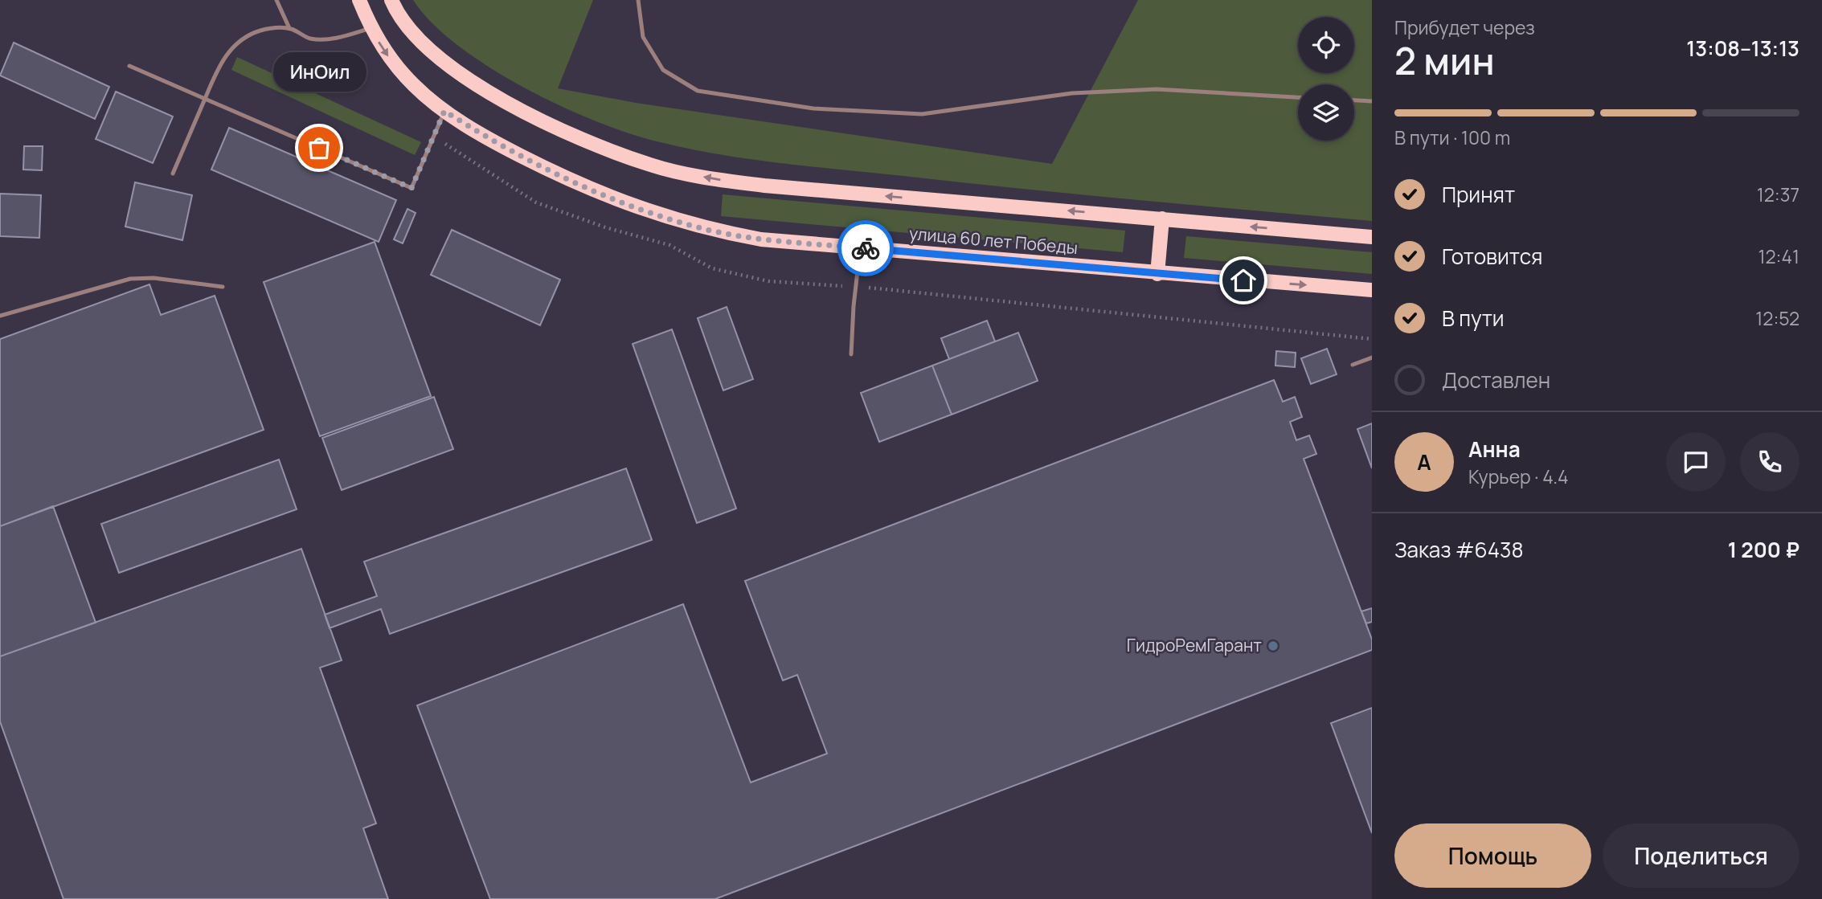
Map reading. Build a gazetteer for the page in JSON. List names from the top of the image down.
{
  "streets": {
    "main road": ["улица 60 лет Победы"]
  },
  "places": ["ИнОил", "ГидроРемГарант"],
  "page": {
    "heading": ["2 мин", "Прибудет через", "13:08–13:13"],
    "panel": [
      "Анна",
      "Курьер · 4.4",
      "Заказ #6438",
      "1 200 ₽"
    ],
    "bubble": "ИнОил",
    "bar": "В пути · 100 m",
    "list": [
      ["Принят", "12:37"],
      ["Готовится", "12:41"],
      ["В пути", "12:52"],
      "Доставлен"
    ],
    "round": "А",
    "buttons": ["Помощь", "Поделиться"]
  }
}
